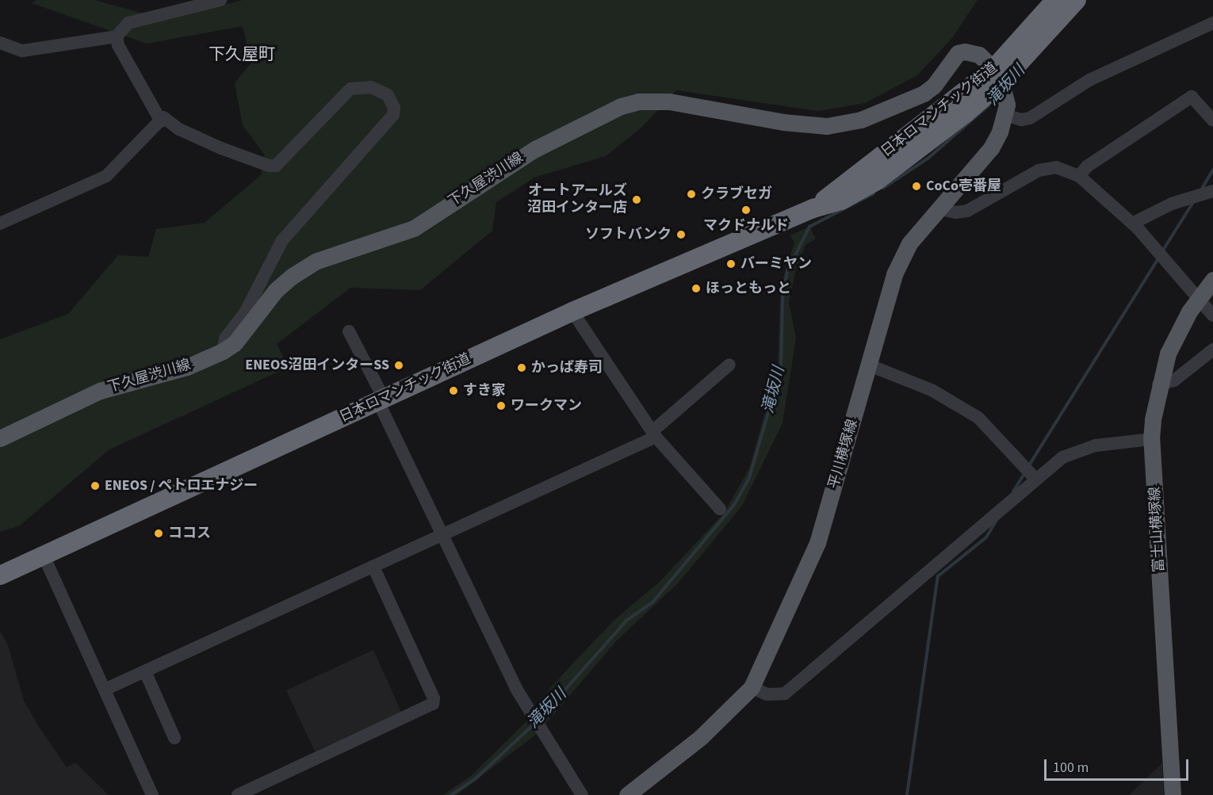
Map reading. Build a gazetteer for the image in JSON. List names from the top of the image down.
{
  "streets": {
    "highway": ["日本ロマンチック街道"],
    "main road": ["下久屋渋川線", "平川横塚線", "富士山横塚線"]
  },
  "crossings": [
    ["日本ロマンチック街道", "下久屋渋川線"],
    ["日本ロマンチック街道", "平川横塚線"],
    ["下久屋渋川線", "平川横塚線"]
  ],
  "districts": ["下久屋町"],
  "water": ["滝坂川"],
  "places": [
    "CoCo壱番屋",
    "クラブセガ",
    "オートアールズ 沼田インター店",
    "マクドナルド",
    "ソフトバンク",
    "バーミヤン",
    "ほっともっと",
    "ENEOS沼田インターSS",
    "かっぱ寿司",
    "すき家",
    "ワークマン",
    "ENEOS / ペトロエナジー",
    "ココス"
  ],
  "scale_bar": "100 m"
}
